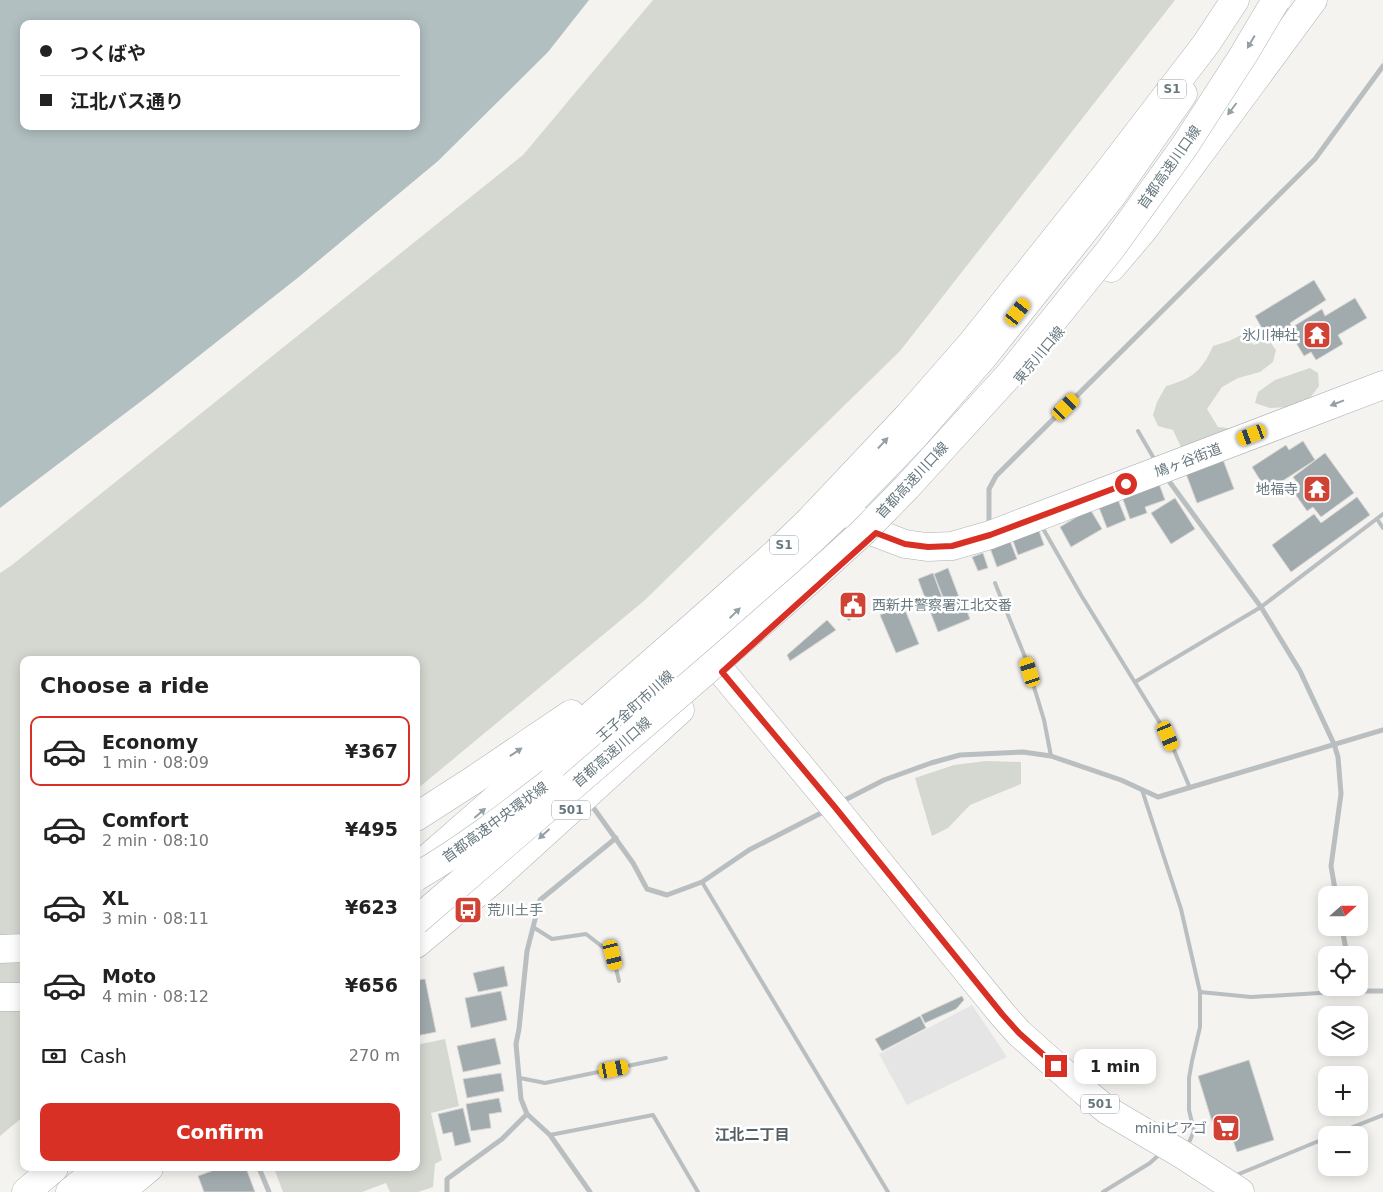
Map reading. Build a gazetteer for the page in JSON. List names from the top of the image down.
{
  "streets": {
    "main road": [
      "S1",
      "首都高速川口線",
      "東京川口線",
      "鳩ヶ谷街道",
      "王子金町市川線",
      "501",
      "首都高速中央環状線"
    ]
  },
  "crossings": [
    ["首都高速川口線", "首都高速中央環状線"],
    ["東京川口線", "鳩ヶ谷街道"],
    ["東京川口線", "501"],
    ["王子金町市川線", "501"]
  ],
  "one_way": ["鳩ヶ谷街道"],
  "districts": ["江北二丁目"],
  "places": {
    "temple": ["氷川神社", "地福寺"],
    "public building": ["西新井警察署江北交番"],
    "bus stop": ["荒川土手"],
    "supermarket": ["miniピアゴ"]
  },
  "north": "right",
  "page": {
    "banner": ["つくばや", "江北バス通り"],
    "heading": "Choose a ride",
    "list": [
      {
        "name": "Economy",
        "note": "1 min · 08:09",
        "value": "¥367"
      },
      {
        "name": "Comfort",
        "note": "2 min · 08:10",
        "value": "¥495"
      },
      {
        "name": "XL",
        "note": "3 min · 08:11",
        "value": "¥623"
      },
      {
        "name": "Moto",
        "note": "4 min · 08:12",
        "value": "¥656"
      }
    ],
    "map_buttons": ["+", "−"],
    "pay": ["Cash", "270 m"],
    "bubble": "1 min",
    "buttons": "Confirm"
  }
}
